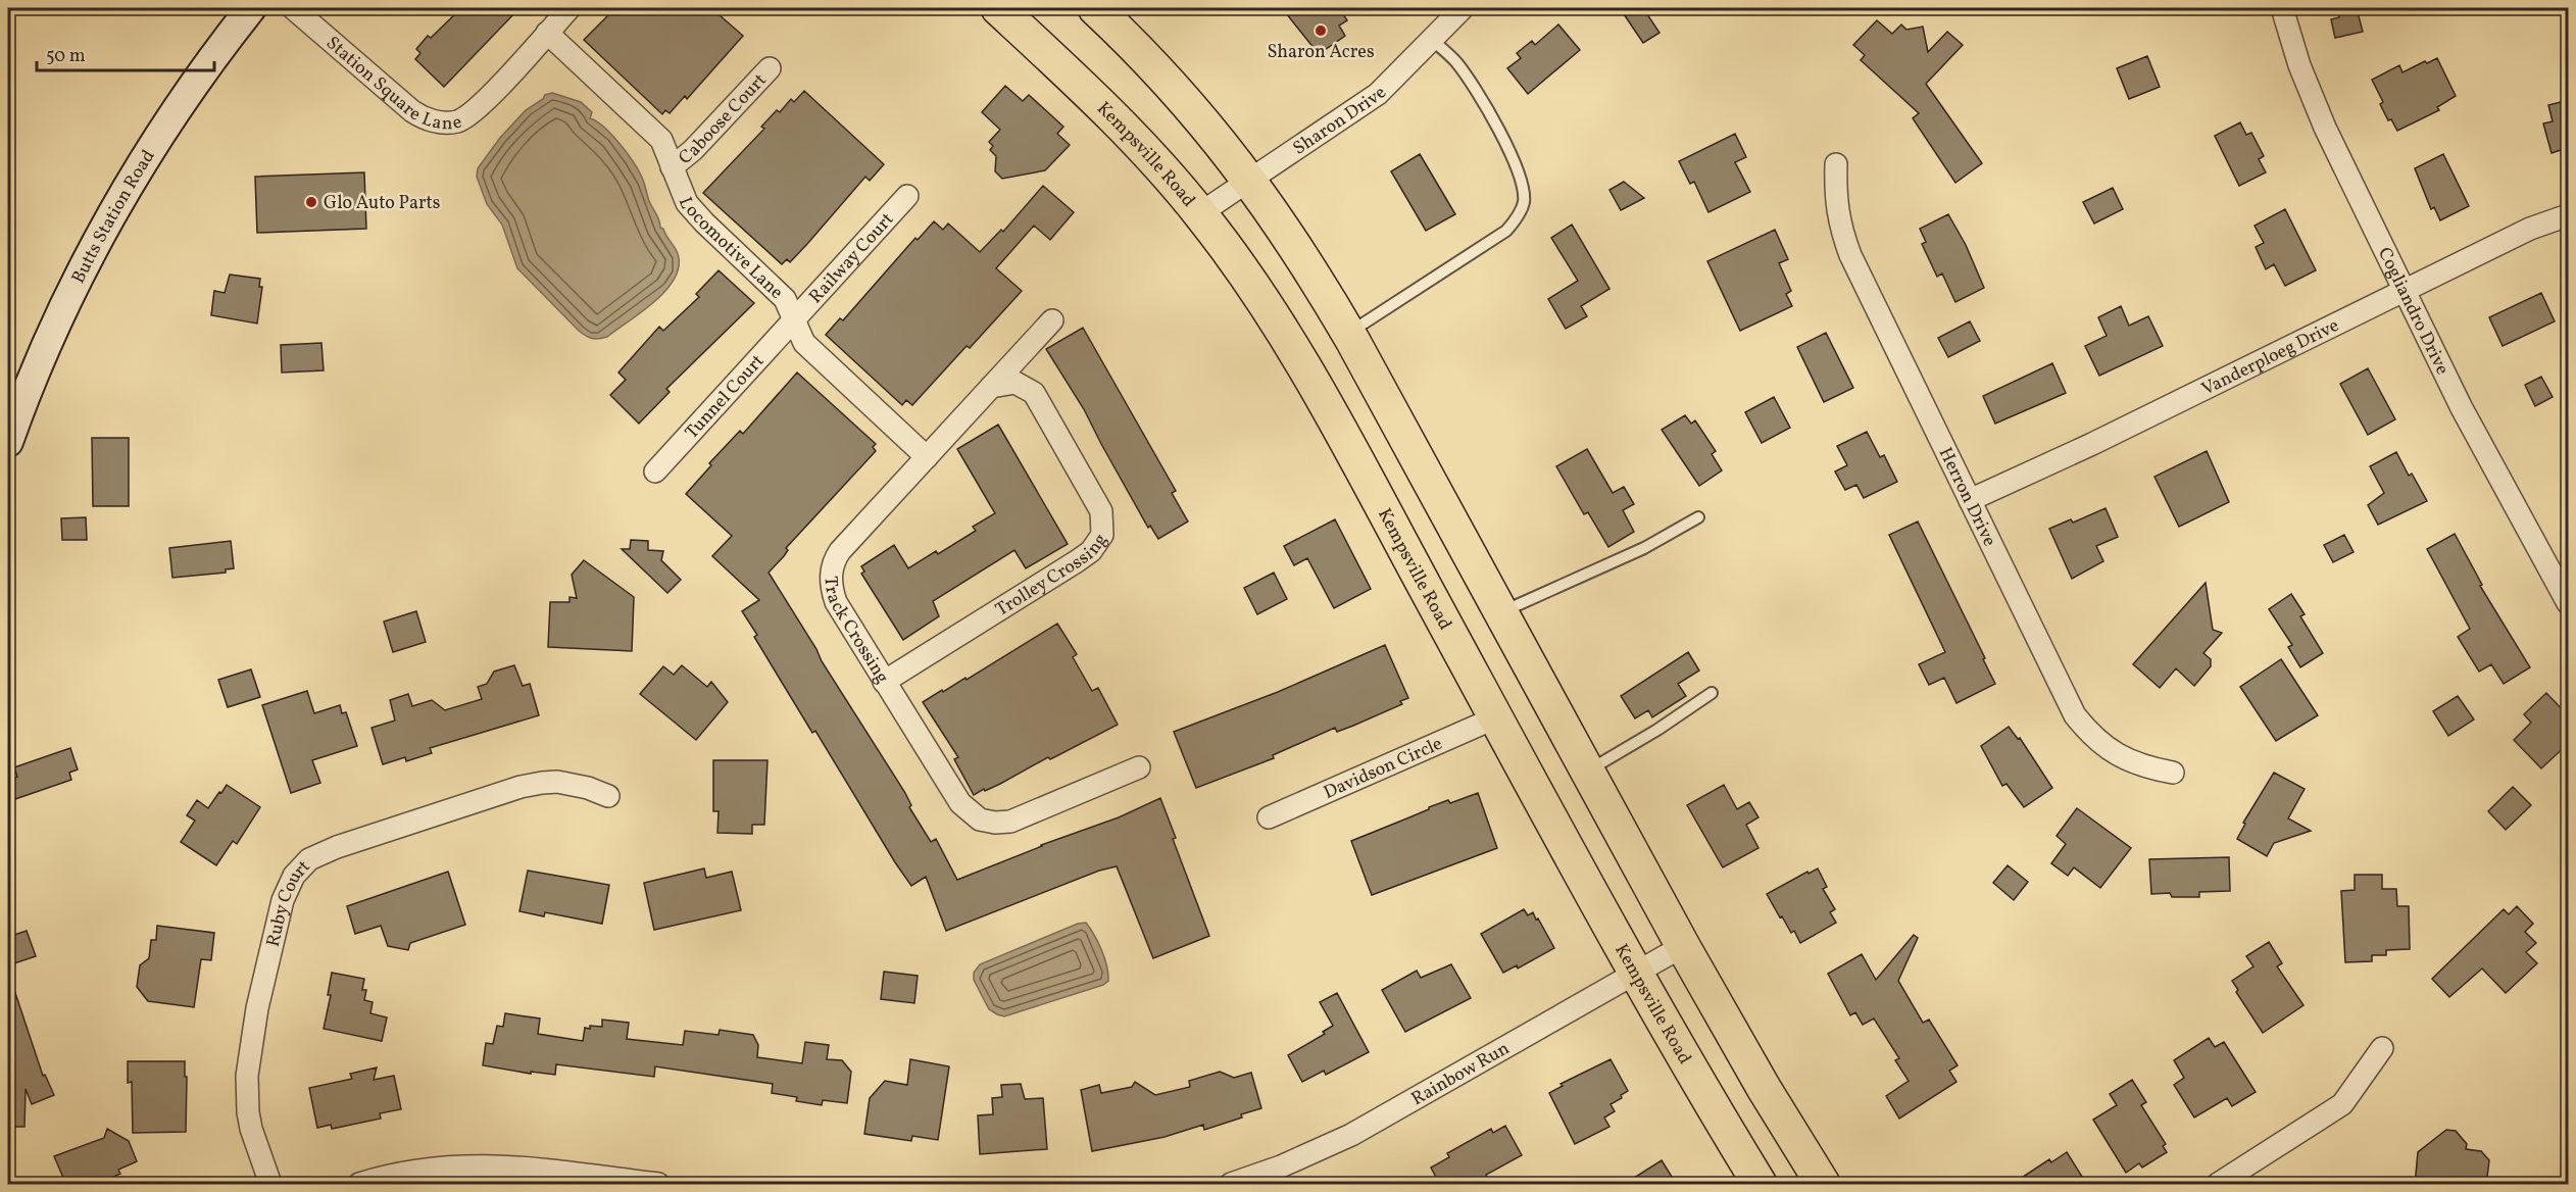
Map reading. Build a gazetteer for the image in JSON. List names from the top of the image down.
{
  "streets": {
    "main road": ["Kempsville Road", "Butts Station Road"],
    "street": [
      "Station Square Lane",
      "Caboose Court",
      "Sharon Drive",
      "Locomotive Lane",
      "Railway Court",
      "Cogliandro Drive",
      "Vanderploeg Drive",
      "Tunnel Court",
      "Herron Drive",
      "Trolley Crossing",
      "Track Crossing",
      "Davidson Circle",
      "Ruby Court",
      "Rainbow Run"
    ]
  },
  "crossings": [
    ["Station Square Lane", "Locomotive Lane"],
    ["Caboose Court", "Locomotive Lane"],
    ["Sharon Drive", "Kempsville Road"],
    ["Kempsville Road", "Davidson Circle"],
    ["Kempsville Road", "Rainbow Run"],
    ["Locomotive Lane", "Railway Court"],
    ["Locomotive Lane", "Tunnel Court"],
    ["Locomotive Lane", "Track Crossing"],
    ["Railway Court", "Tunnel Court"],
    ["Cogliandro Drive", "Vanderploeg Drive"],
    ["Vanderploeg Drive", "Herron Drive"],
    ["Trolley Crossing", "Track Crossing"]
  ],
  "places": ["Sharon Acres", "Glo Auto Parts"],
  "scale_bar": "50 m"
}
